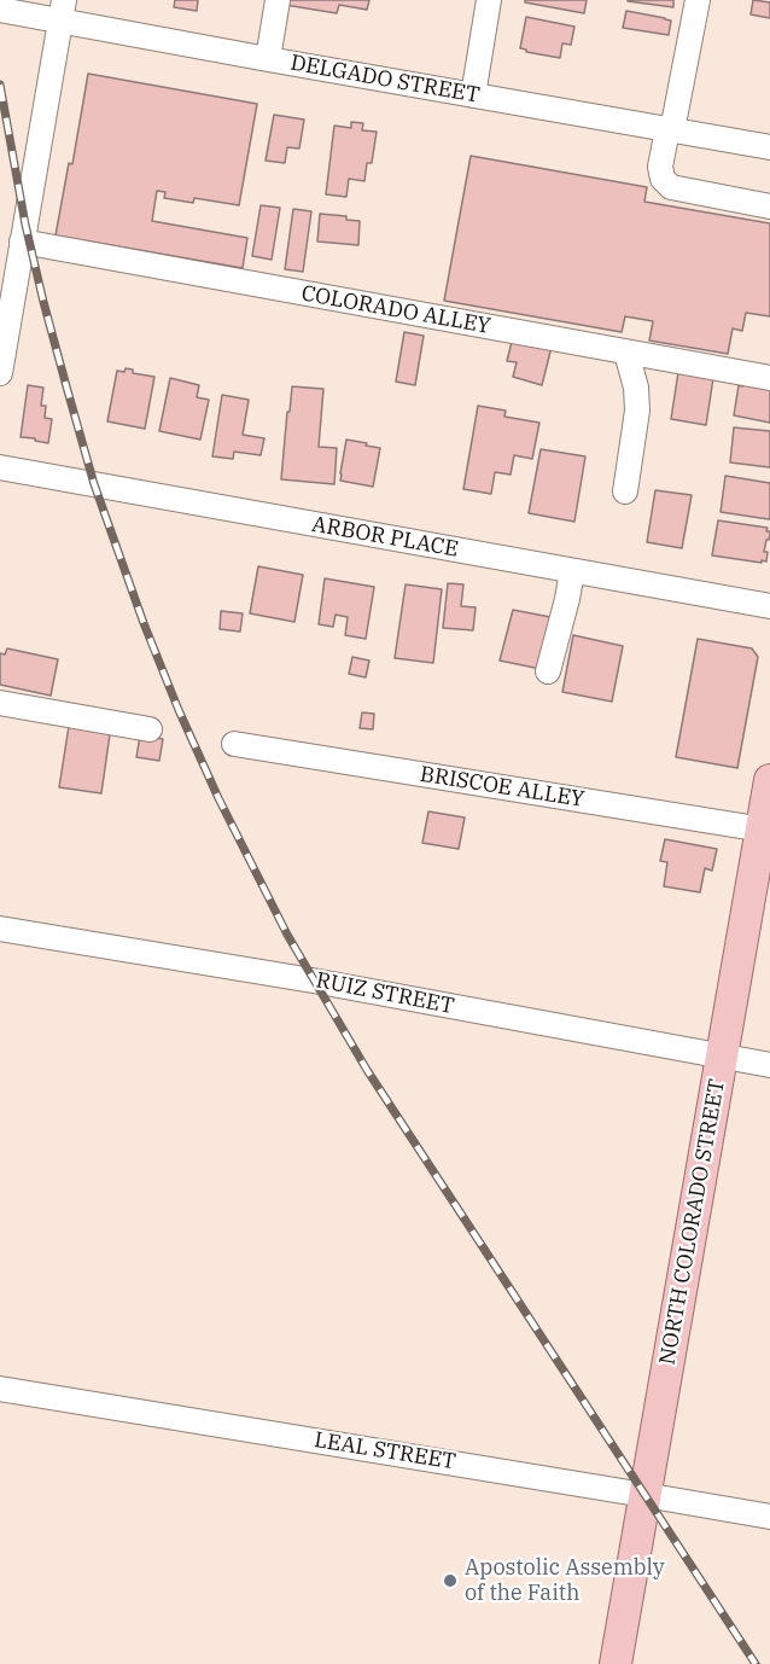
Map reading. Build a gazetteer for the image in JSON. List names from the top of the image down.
{
  "streets": {
    "main road": ["NORTH COLORADO STREET"],
    "street": [
      "DELGADO STREET",
      "COLORADO ALLEY",
      "ARBOR PLACE",
      "BRISCOE ALLEY",
      "RUIZ STREET",
      "LEAL STREET"
    ]
  },
  "crossings": [
    ["BRISCOE ALLEY", "NORTH COLORADO STREET"],
    ["RUIZ STREET", "NORTH COLORADO STREET"],
    ["NORTH COLORADO STREET", "LEAL STREET"]
  ],
  "places": ["Apostolic Assembly of the Faith"]
}
